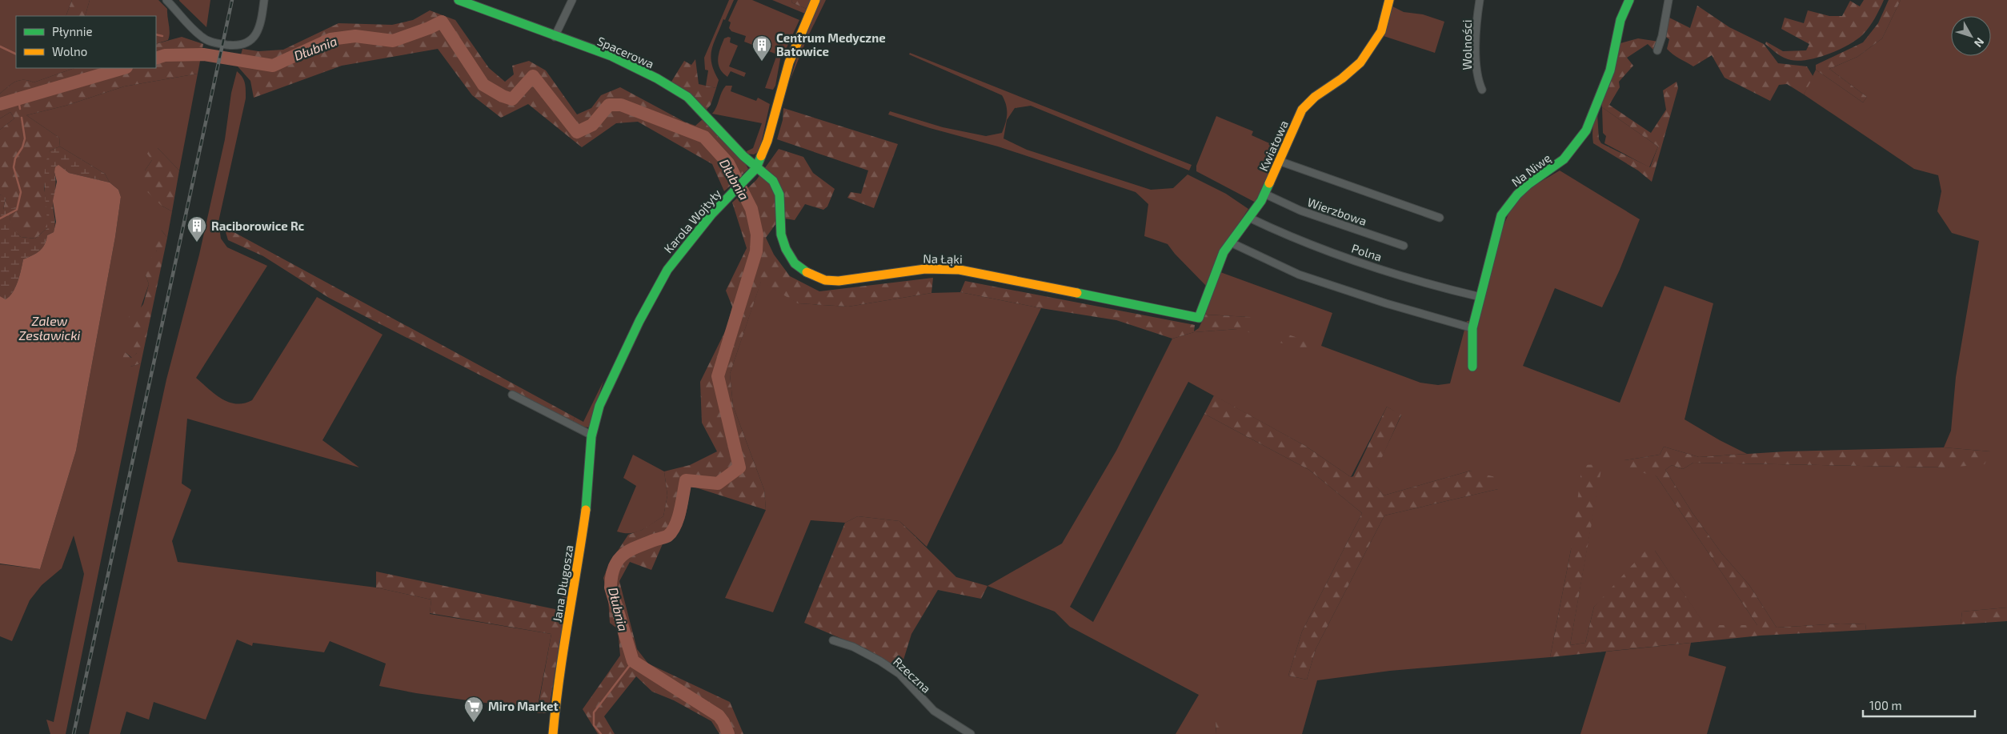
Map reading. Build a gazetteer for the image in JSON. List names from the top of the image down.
{
  "streets": {
    "street": [
      "Wolności",
      "Spacerowa",
      "Kwiatowa",
      "Na Niwę",
      "Wierzbowa",
      "Karola Wojtyły",
      "Polna",
      "Na Łąki",
      "Jana Długosza",
      "Rzeczna"
    ]
  },
  "crossings": [
    ["Spacerowa", "Karola Wojtyły"],
    ["Spacerowa", "Na Łąki"],
    ["Kwiatowa", "Wierzbowa"],
    ["Kwiatowa", "Polna"],
    ["Kwiatowa", "Na Łąki"],
    ["Na Niwę", "Polna"],
    ["Karola Wojtyły", "Na Łąki"],
    ["Karola Wojtyły", "Jana Długosza"]
  ],
  "water": ["Dłubnia", "Zalew Zesławicki"],
  "places": {
    "building": ["Centrum Medyczne Batowice", "Raciborowice Rc"],
    "supermarket": ["Miro Market"]
  },
  "legend": ["Płynnie", "Wolno"],
  "scale_bar": "100 m",
  "north": "bottom right"
}
